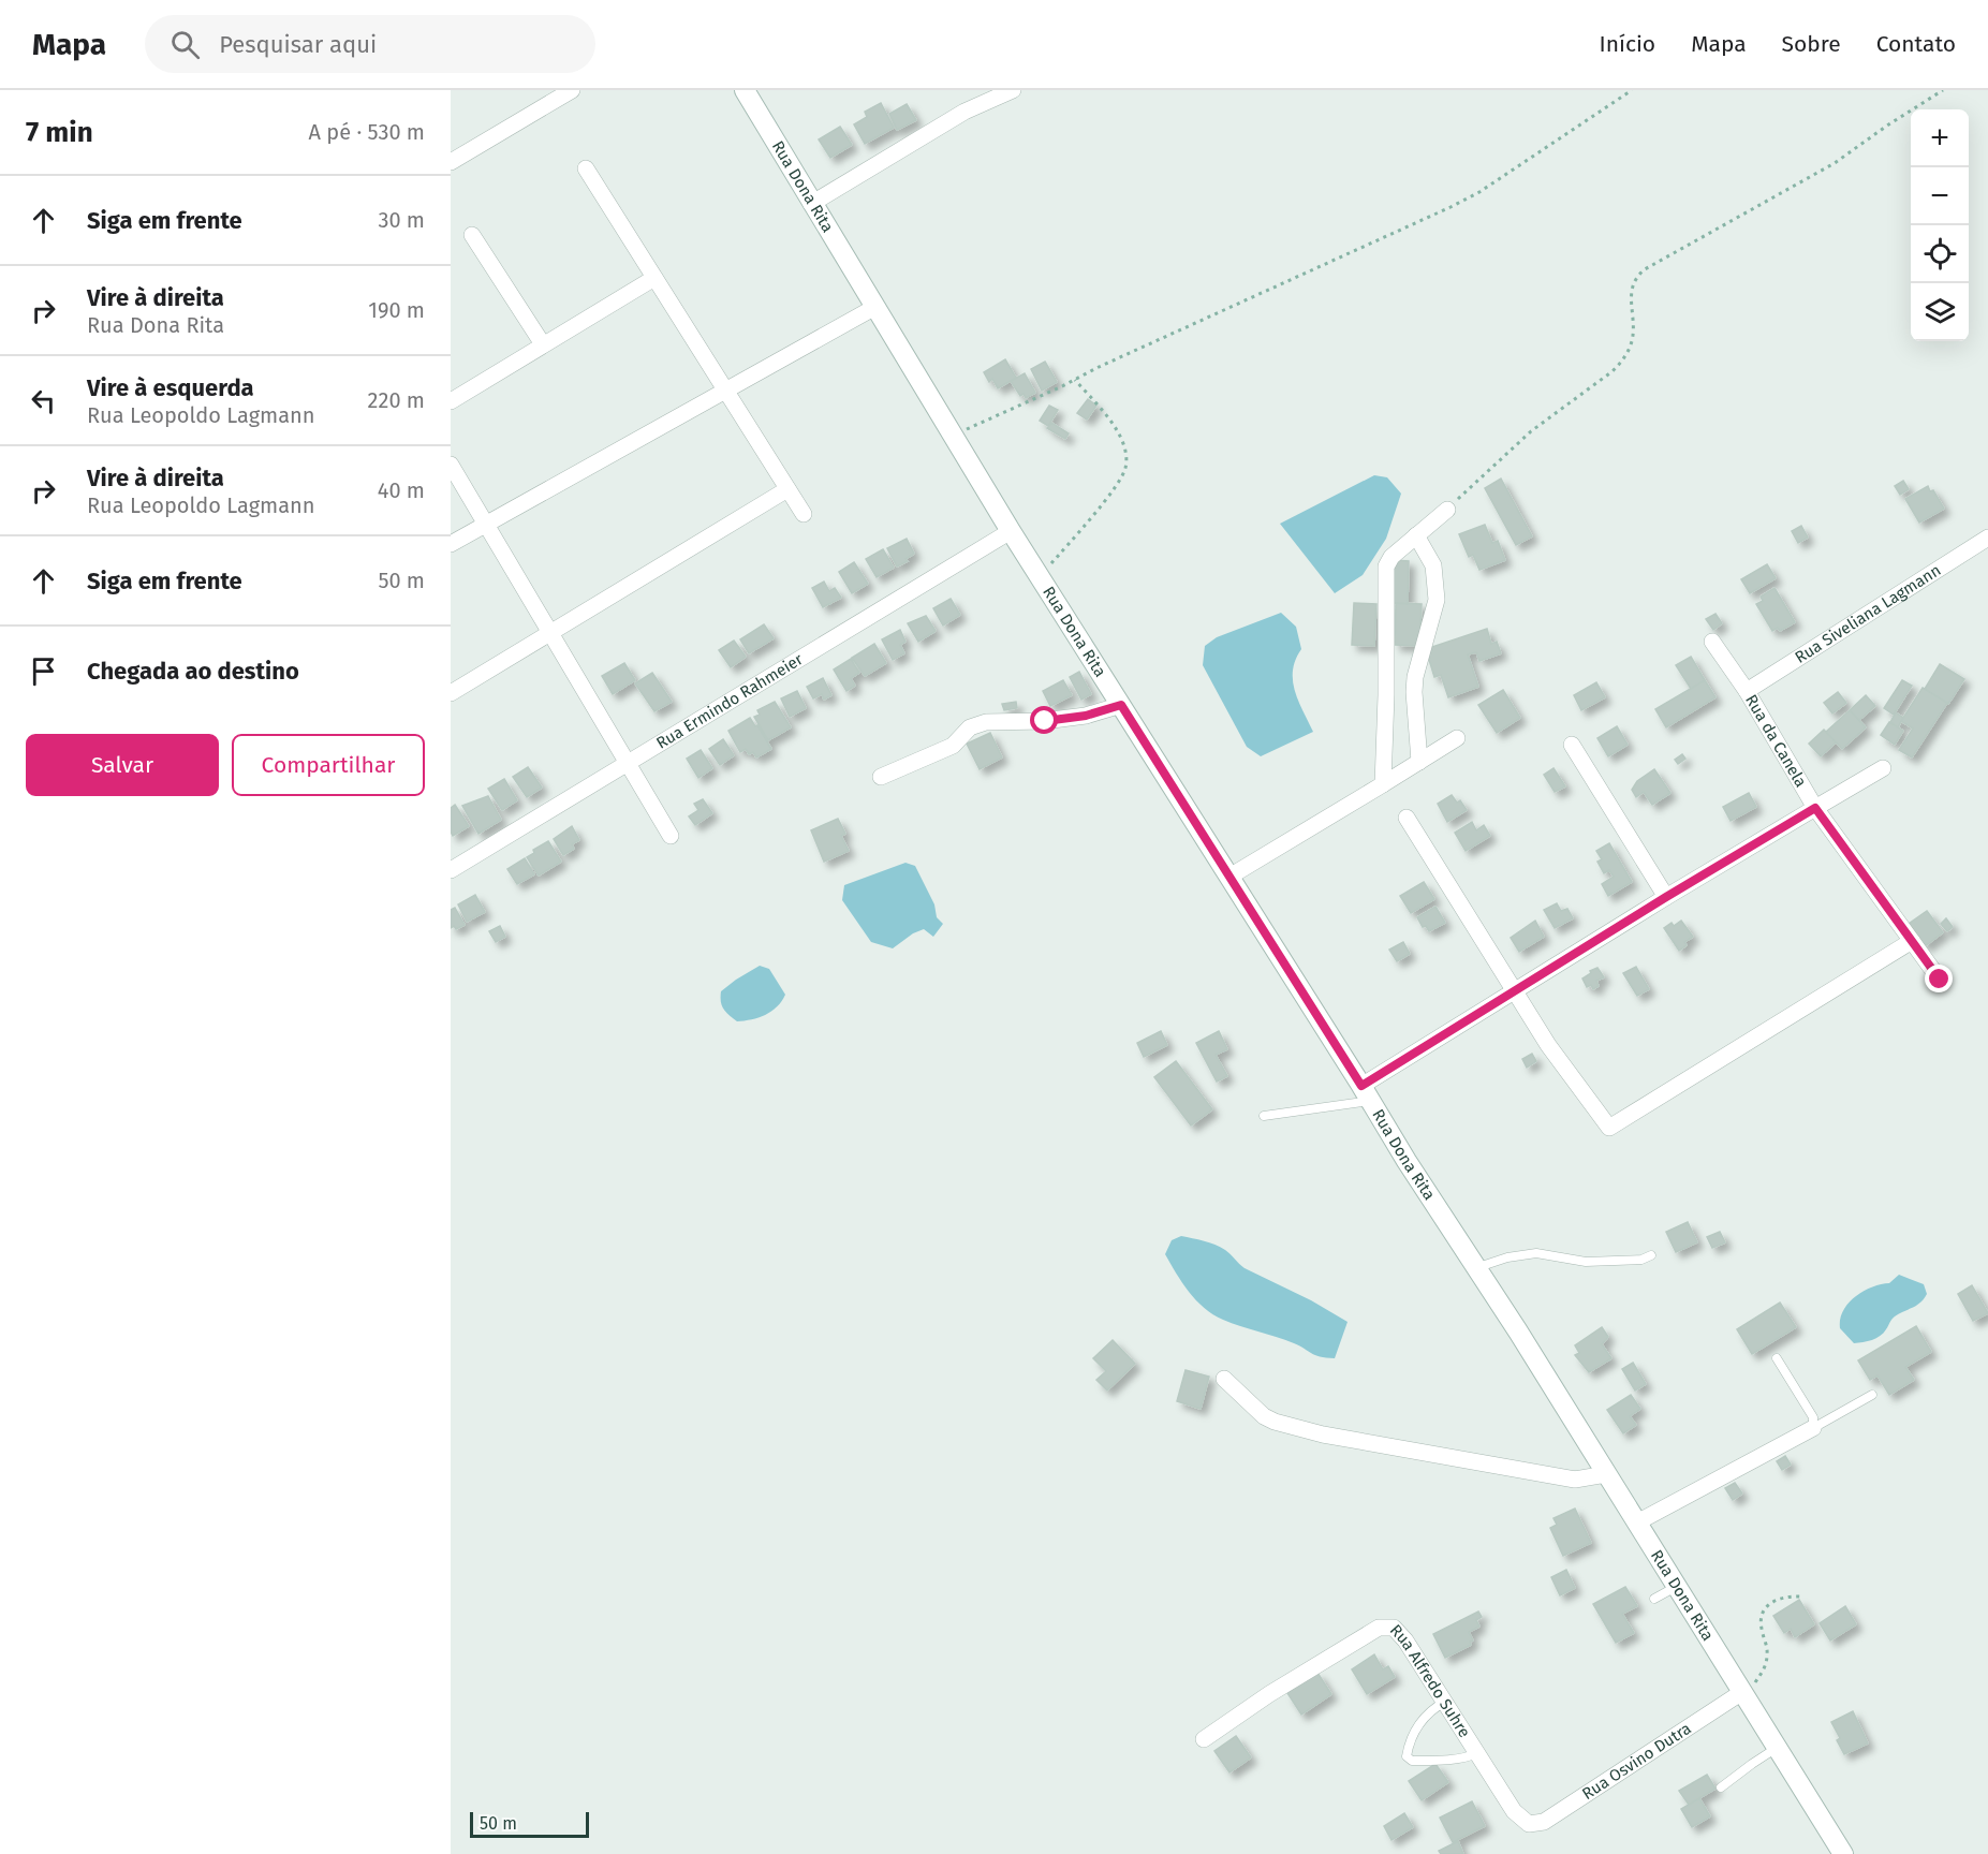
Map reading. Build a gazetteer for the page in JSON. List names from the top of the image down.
{
  "streets": {
    "main road": ["Rua Dona Rita"],
    "street": [
      "Rua Siveliana Lagmann",
      "Rua Ermindo Rahmeier",
      "Rua da Canela",
      "Rua Alfredo Suhre",
      "Rua Osvino Dutra"
    ]
  },
  "crossings": [
    ["Rua Dona Rita", "Rua Ermindo Rahmeier"],
    ["Rua Dona Rita", "Rua Osvino Dutra"],
    ["Rua Siveliana Lagmann", "Rua da Canela"],
    ["Rua Alfredo Suhre", "Rua Osvino Dutra"]
  ],
  "scale_bar": "50 m",
  "page": {
    "header": "Mapa",
    "search": "Pesquisar aqui",
    "nav": [
      "Início",
      "Mapa",
      "Sobre",
      "Contato"
    ],
    "heading": ["7 min", "A pé · 530 m"],
    "map_buttons": ["+", "−"],
    "list": [
      ["Siga em frente", "30 m"],
      ["Vire à direita", "Rua Dona Rita", "190 m"],
      ["Vire à esquerda", "Rua Leopoldo Lagmann", "220 m"],
      ["Vire à direita", "Rua Leopoldo Lagmann", "40 m"],
      ["Siga em frente", "50 m"],
      "Chegada ao destino"
    ],
    "buttons": ["Salvar", "Compartilhar"],
    "scale": "50 m"
  }
}
